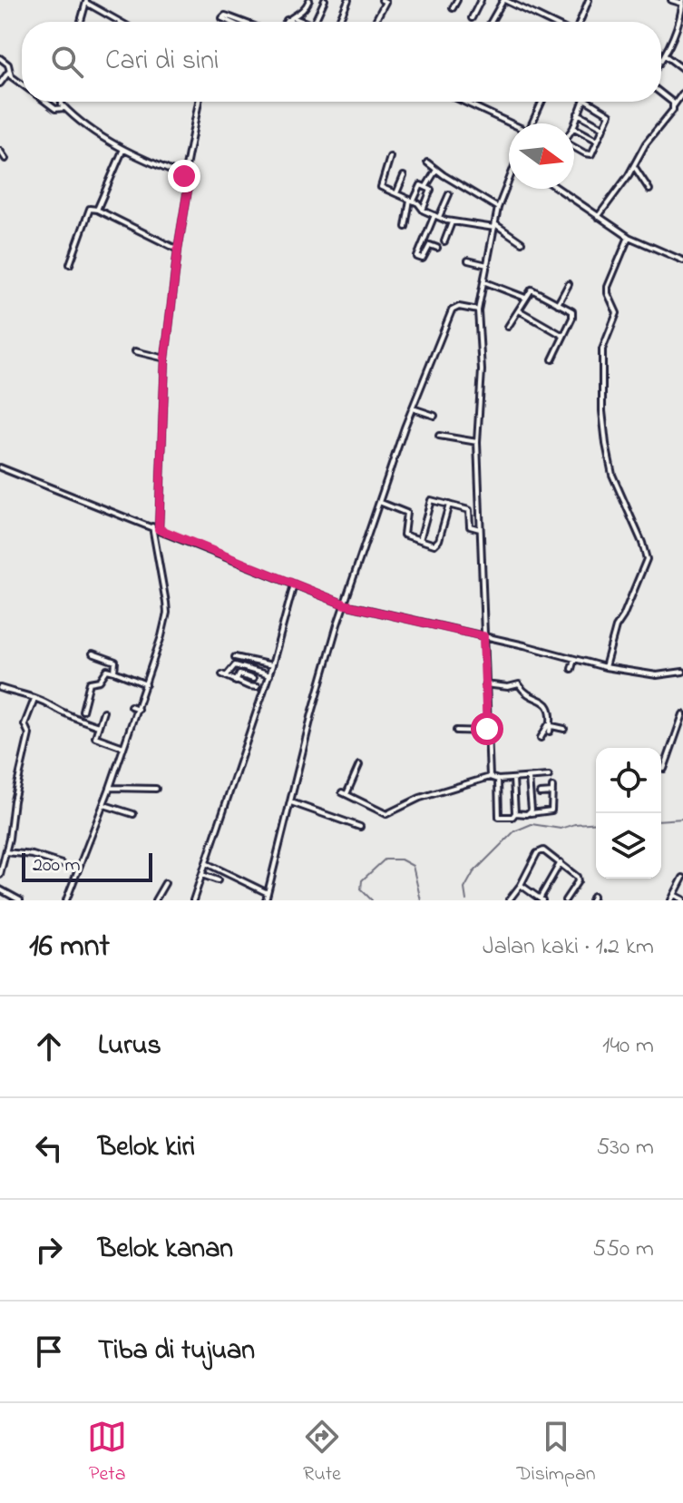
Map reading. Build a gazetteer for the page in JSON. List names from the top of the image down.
{
  "scale_bar": "200 m",
  "north": "right",
  "page": {
    "search": "Cari di sini",
    "scale": "200 m",
    "heading": ["16 mnt", "Jalan kaki · 1.2 km"],
    "list": [
      ["Lurus", "140 m"],
      ["Belok kiri", "530 m"],
      ["Belok kanan", "550 m"],
      "Tiba di tujuan"
    ],
    "nav": ["Peta", "Rute", "Disimpan"]
  }
}
